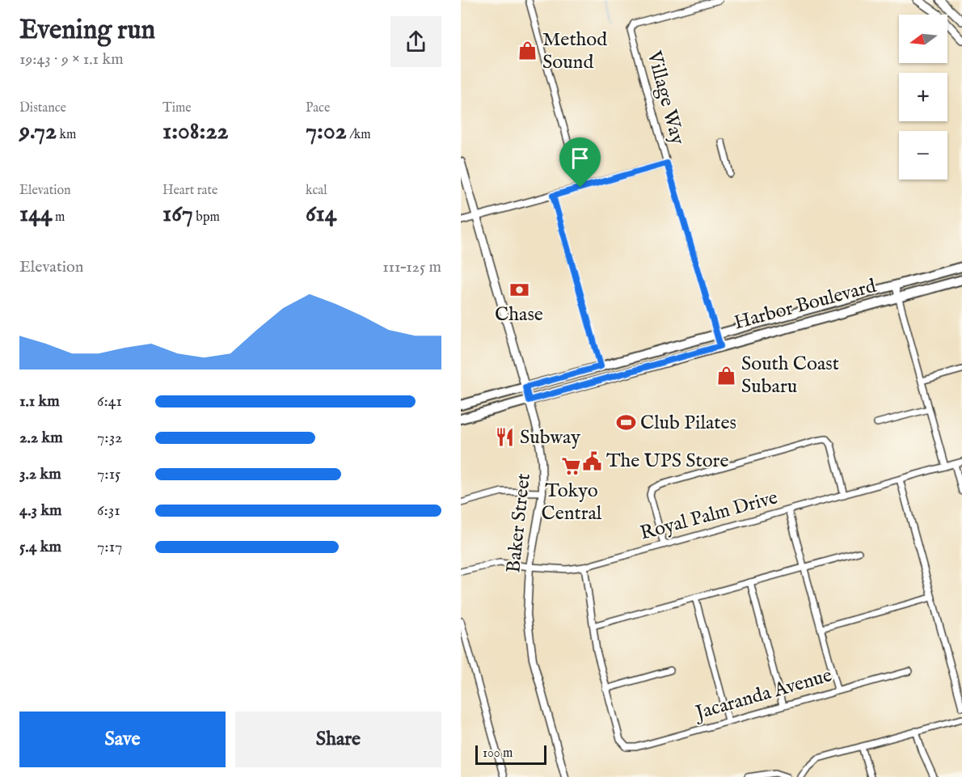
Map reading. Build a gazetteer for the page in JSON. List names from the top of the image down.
{
  "streets": {
    "main road": ["Harbor Boulevard", "Baker Street"],
    "street": ["Village Way", "Royal Palm Drive", "Jacaranda Avenue"]
  },
  "crossings": [
    ["Village Way", "Harbor Boulevard"],
    ["Harbor Boulevard", "Baker Street"],
    ["Royal Palm Drive", "Baker Street"]
  ],
  "places": {
    "shop": ["Method Sound", "South Coast Subaru"],
    "bank": ["Chase"],
    "sports": ["Club Pilates"],
    "restaurant": ["Subway"],
    "public building": ["The UPS Store"],
    "supermarket": ["Tokyo Central"]
  },
  "scale_bar": "100 m",
  "north": "left",
  "page": {
    "heading": ["Evening run", "19:43 · 9 × 1.1 km"],
    "map_buttons": ["+", "−"],
    "stats": [
      ["Distance", "9.72 km"],
      ["Time", "1:08:22"],
      ["Pace", "7:02 /km"],
      ["Elevation", "144 m"],
      ["Heart rate", "167 bpm"],
      ["kcal", "614"]
    ],
    "chart": ["Elevation", "111–125 m"],
    "list": [
      {
        "name": "1.1 km",
        "note": "6:41"
      },
      {
        "name": "2.2 km",
        "note": "7:32"
      },
      {
        "name": "3.2 km",
        "note": "7:15"
      },
      {
        "name": "4.3 km",
        "note": "6:31"
      },
      {
        "name": "5.4 km",
        "note": "7:17"
      }
    ],
    "buttons": ["Save", "Share"],
    "scale": "100 m"
  }
}
